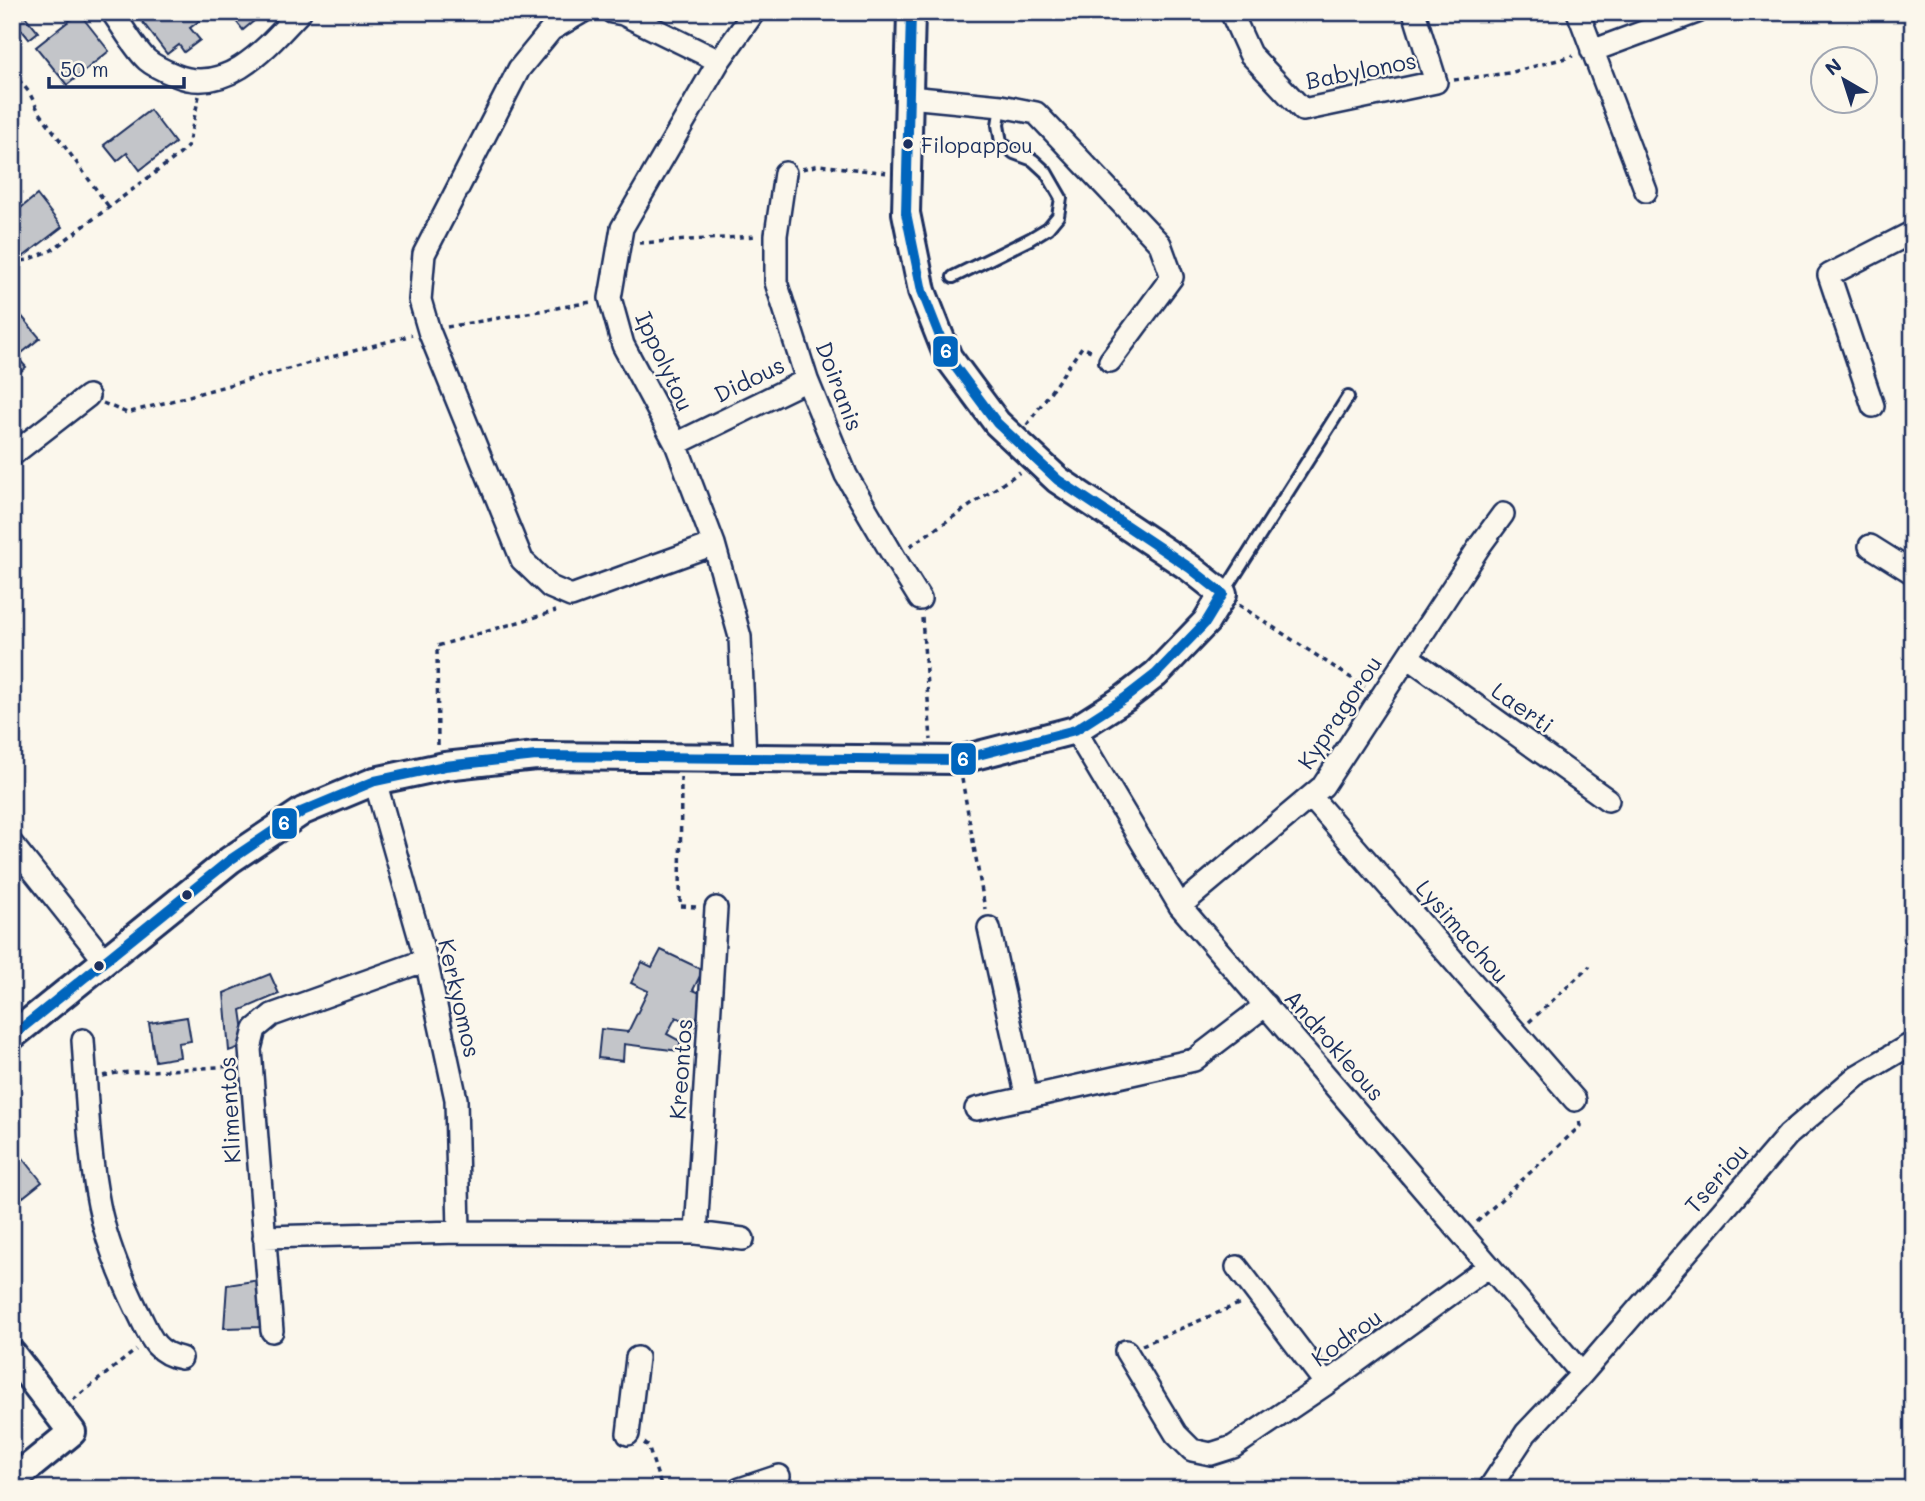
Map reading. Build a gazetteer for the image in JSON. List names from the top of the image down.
{
  "streets": {
    "street": [
      "Babylonos",
      "Ippolytou",
      "Didous",
      "Doiranis",
      "Laerti",
      "Kypragorou",
      "Lysimachou",
      "Kerkyomos",
      "Androkleous",
      "Kreontos",
      "Klimentos",
      "Tseriou",
      "Kodrou"
    ]
  },
  "crossings": [
    ["Ippolytou", "Didous"],
    ["Didous", "Doiranis"],
    ["Laerti", "Kypragorou"],
    ["Kypragorou", "Lysimachou"],
    ["Kypragorou", "Androkleous"],
    ["Kerkyomos", "Klimentos"],
    ["Androkleous", "Tseriou"],
    ["Androkleous", "Kodrou"]
  ],
  "places": ["Filopappou"],
  "lines": ["transit line 6"],
  "scale_bar": "50 m",
  "north": "top left"
}
